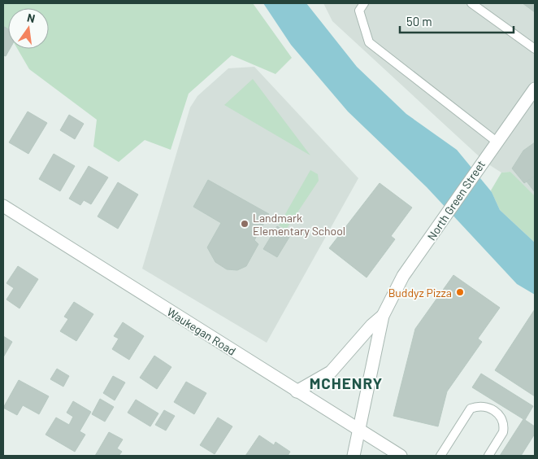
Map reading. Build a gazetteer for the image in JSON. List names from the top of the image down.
{
  "streets": {
    "street": ["North Green Street", "Waukegan Road"]
  },
  "crossings": [
    ["North Green Street", "Waukegan Road"]
  ],
  "districts": ["MCHENRY"],
  "places": ["Landmark Elementary School", "Buddyz Pizza"],
  "scale_bar": "50 m",
  "north": "top"
}
